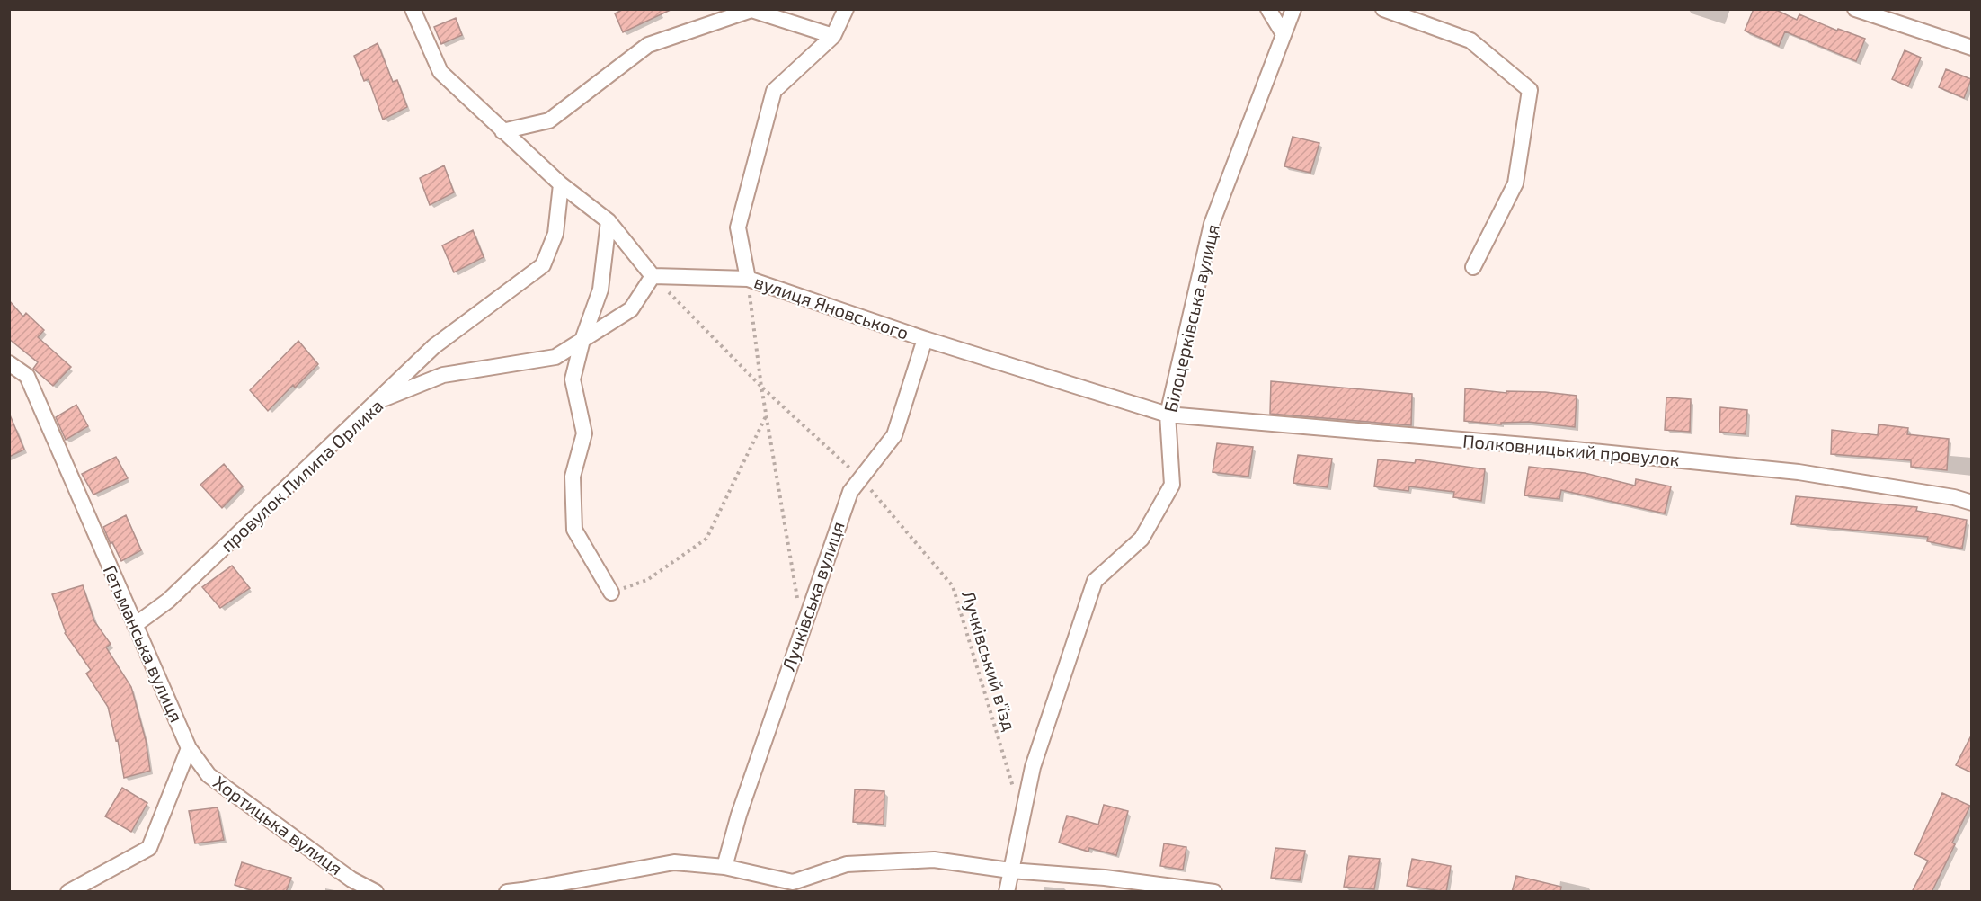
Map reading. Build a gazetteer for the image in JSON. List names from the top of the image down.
{
  "streets": {
    "street": [
      "вулиця Яновського",
      "Білоцерківська вулиця",
      "Полковницький провулок",
      "провулок Пилипа Орлика",
      "Лучківська вулиця",
      "Гетьманська вулиця",
      "Хортицька вулиця"
    ],
    "path": ["Лучківський в'їзд"]
  },
  "crossings": [
    ["вулиця Яновського", "Білоцерківська вулиця"],
    ["вулиця Яновського", "Полковницький провулок"],
    ["вулиця Яновського", "провулок Пилипа Орлика"],
    ["вулиця Яновського", "Лучківська вулиця"],
    ["вулиця Яновського", "Лучківський в'їзд"],
    ["Білоцерківська вулиця", "Полковницький провулок"],
    ["провулок Пилипа Орлика", "Гетьманська вулиця"],
    ["провулок Пилипа Орлика", "Лучківський в'їзд"],
    ["Лучківська вулиця", "Лучківський в'їзд"],
    ["Гетьманська вулиця", "Хортицька вулиця"]
  ]
}
